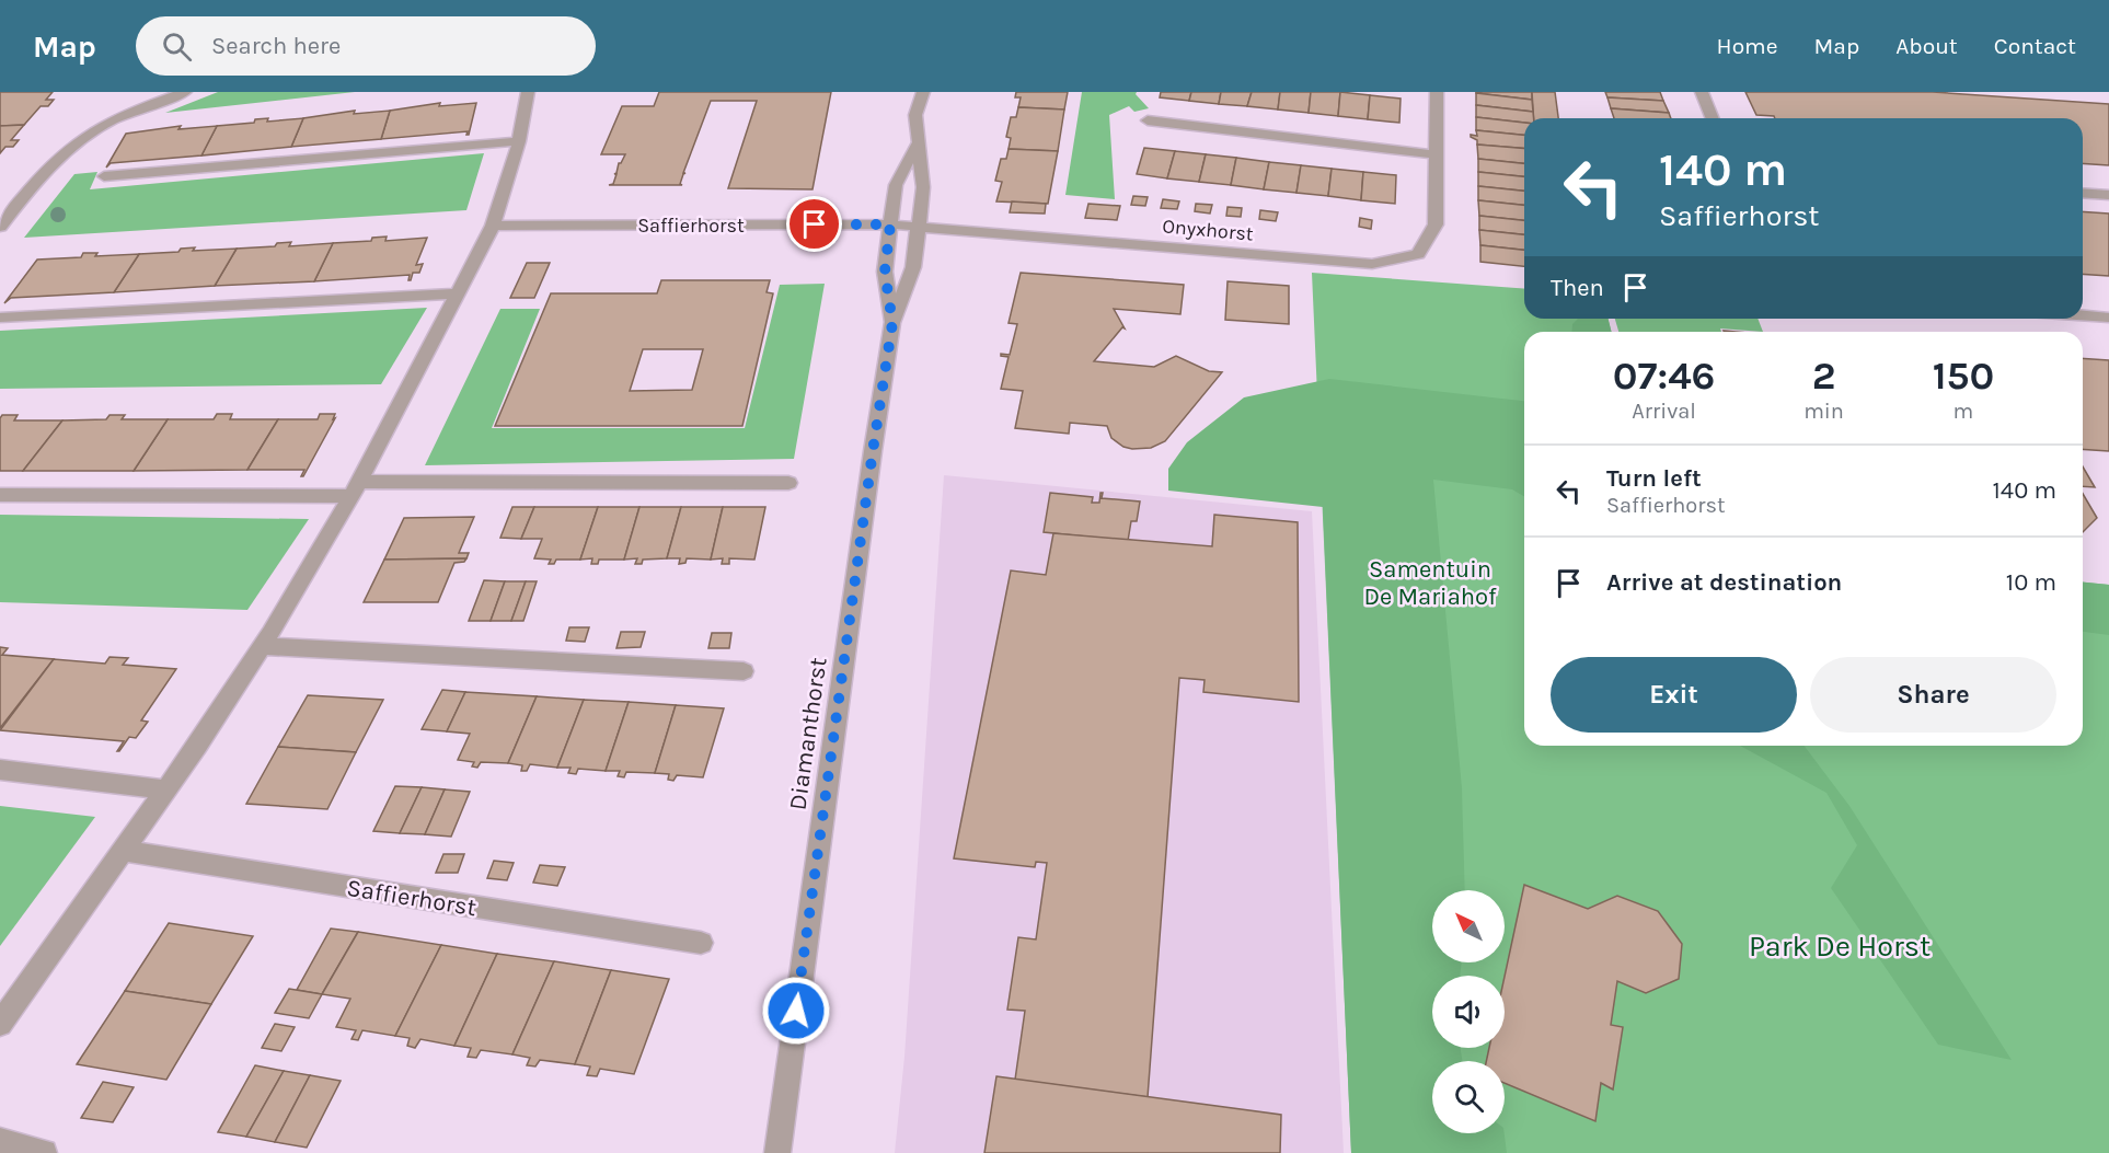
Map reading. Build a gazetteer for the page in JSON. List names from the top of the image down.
{
  "streets": {
    "street": ["Saffierhorst", "Onyxhorst", "Diamanthorst"]
  },
  "crossings": [
    ["Saffierhorst", "Onyxhorst"],
    ["Saffierhorst", "Diamanthorst"],
    ["Onyxhorst", "Diamanthorst"]
  ],
  "parks": ["Samentuin De Mariahof", "Park De Horst"],
  "north": "top left",
  "page": {
    "header": "Map",
    "search": "Search here",
    "nav": [
      "Home",
      "Map",
      "About",
      "Contact"
    ],
    "turn": ["140 m", "Saffierhorst"],
    "then": "Then",
    "eta": [
      "07:46",
      "Arrival",
      "2",
      "min",
      "150",
      "m"
    ],
    "list": [
      {
        "name": "Turn left",
        "note": "Saffierhorst",
        "value": "140 m"
      },
      {
        "name": "Arrive at destination",
        "value": "10 m"
      }
    ],
    "buttons": ["Exit", "Share"]
  }
}
